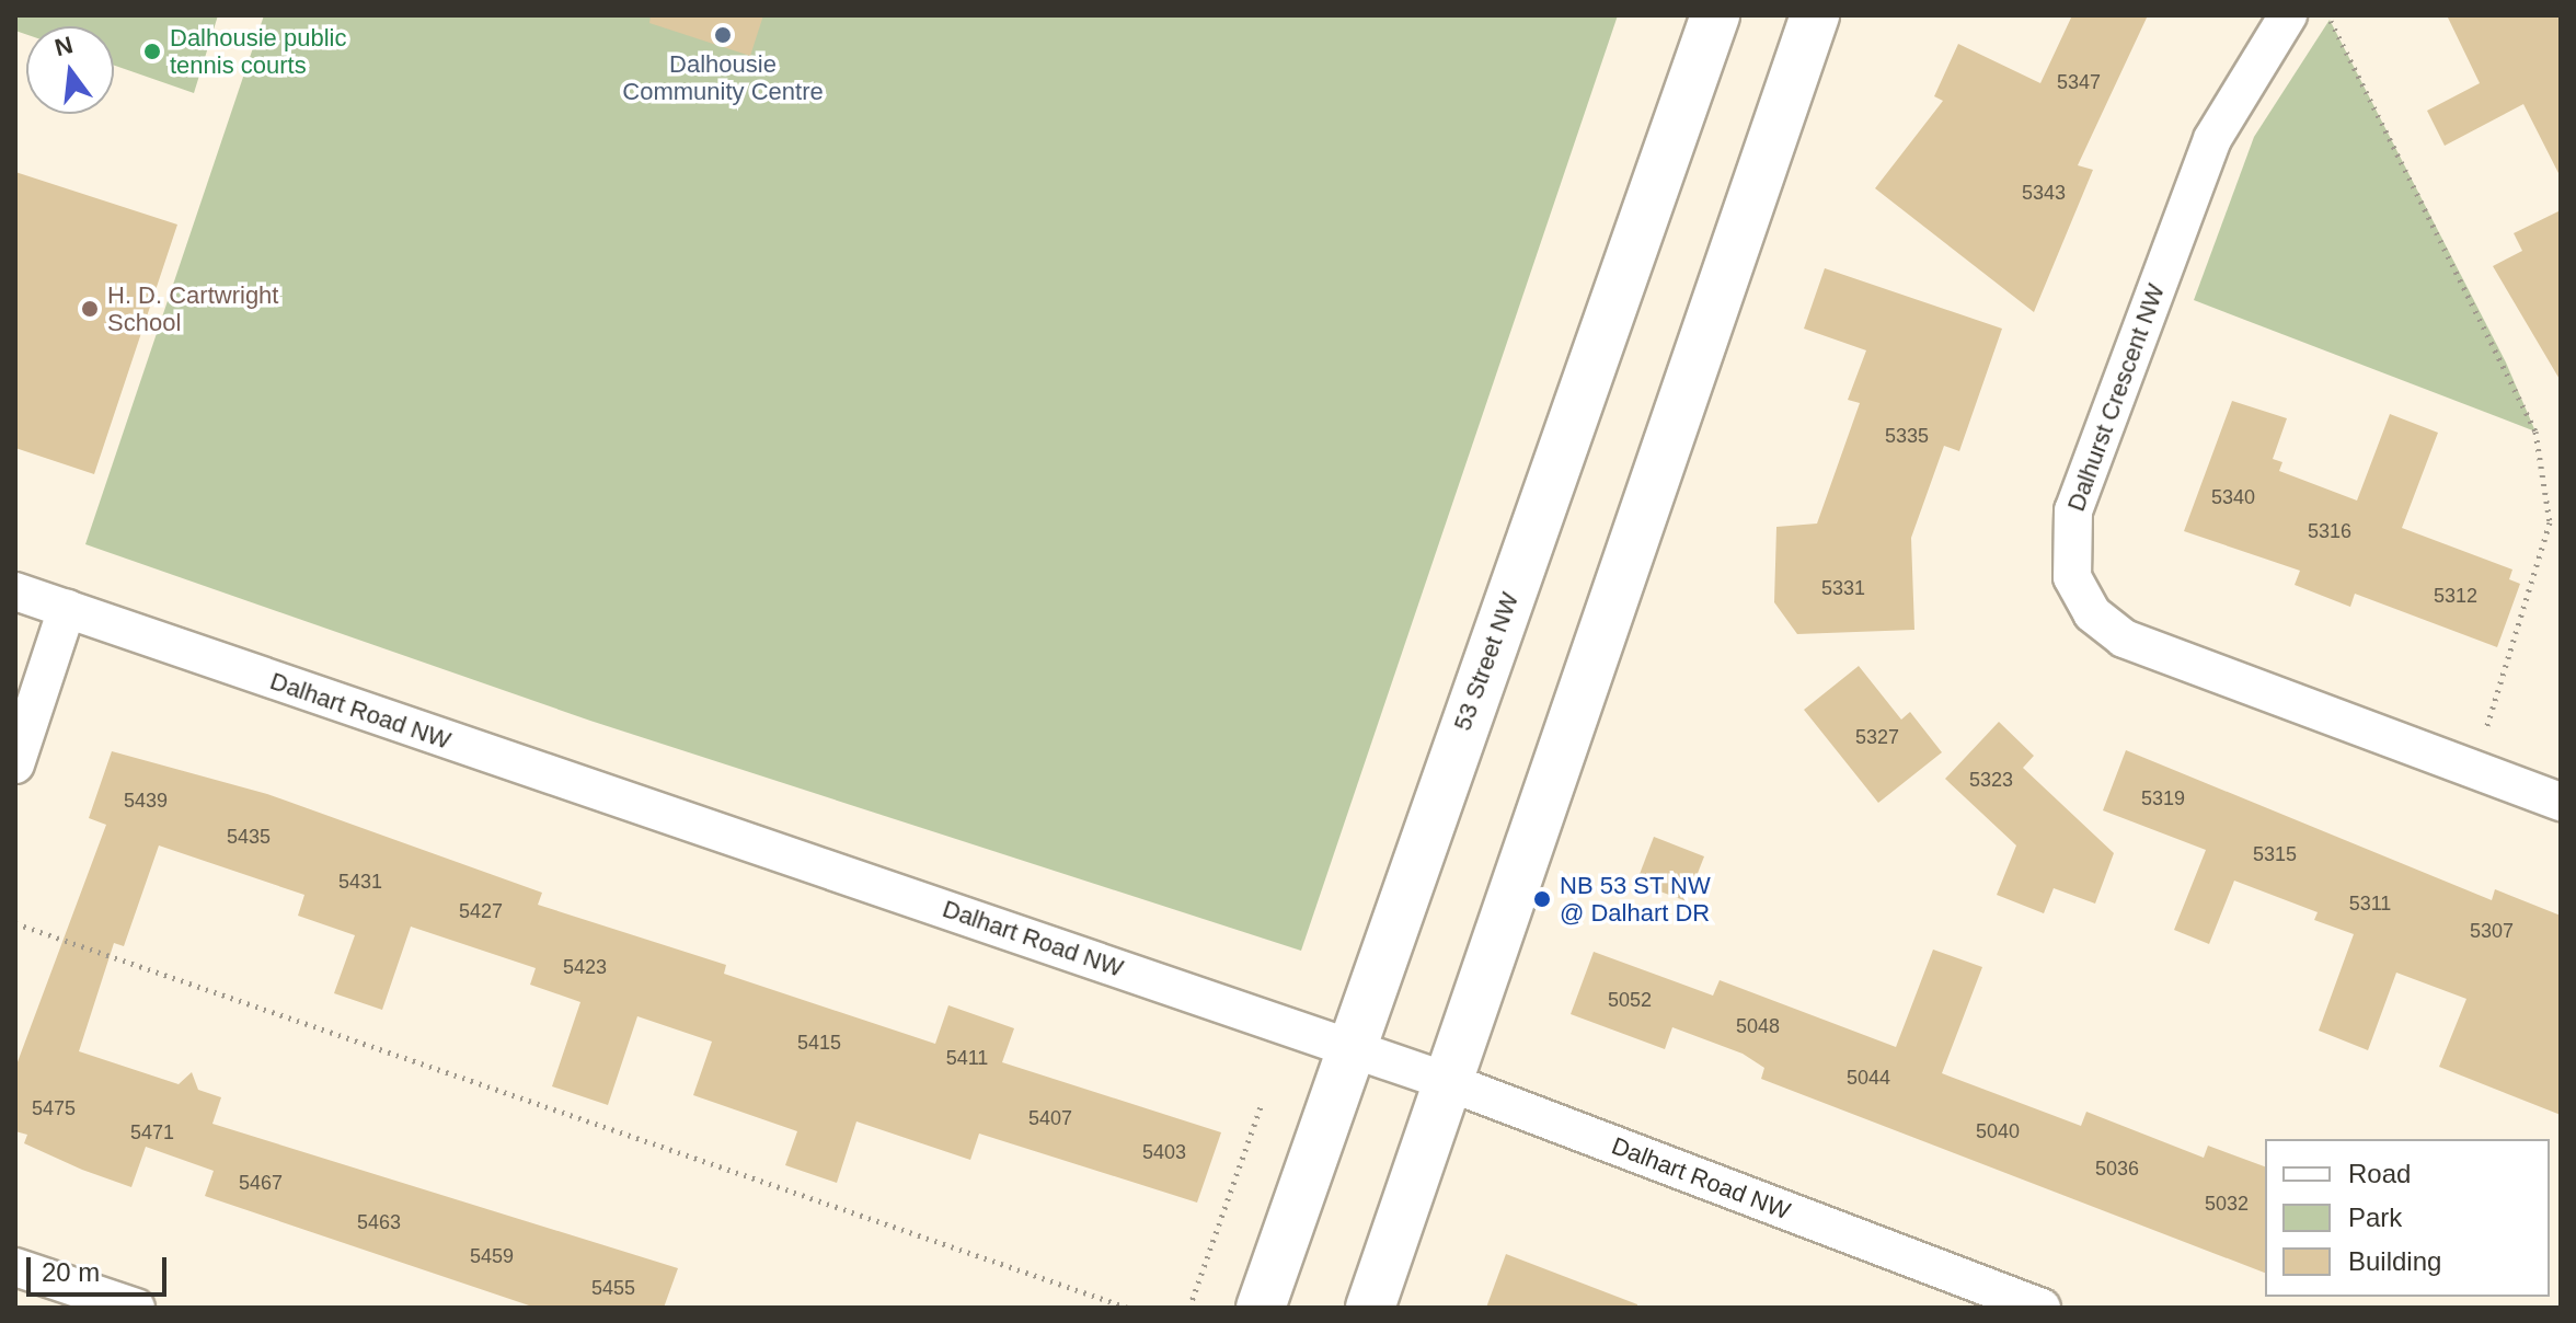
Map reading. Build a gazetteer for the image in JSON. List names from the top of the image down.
{
  "streets": {
    "main road": ["53 Street NW"],
    "street": ["Dalhurst Crescent NW", "Dalhart Road NW"]
  },
  "crossings": [
    ["53 Street NW", "Dalhart Road NW"]
  ],
  "places": [
    "Dalhousie Community Centre",
    "Dalhousie public tennis courts",
    "H. D. Cartwright School",
    "NB 53 ST NW @ Dalhart DR"
  ],
  "house_numbers": [
    "5347",
    "5343",
    "5335",
    "5340",
    "5316",
    "5331",
    "5312",
    "5327",
    "5323",
    "5319",
    "5439",
    "5435",
    "5315",
    "5431",
    "5311",
    "5427",
    "5307",
    "5423",
    "5052",
    "5048",
    "5415",
    "5411",
    "5044",
    "5475",
    "5407",
    "5040",
    "5471",
    "5403",
    "5036",
    "5467",
    "5032",
    "5463",
    "5459",
    "5455"
  ],
  "legend": ["Road", "Park", "Building"],
  "scale_bar": "20 m",
  "north": "top"
}
